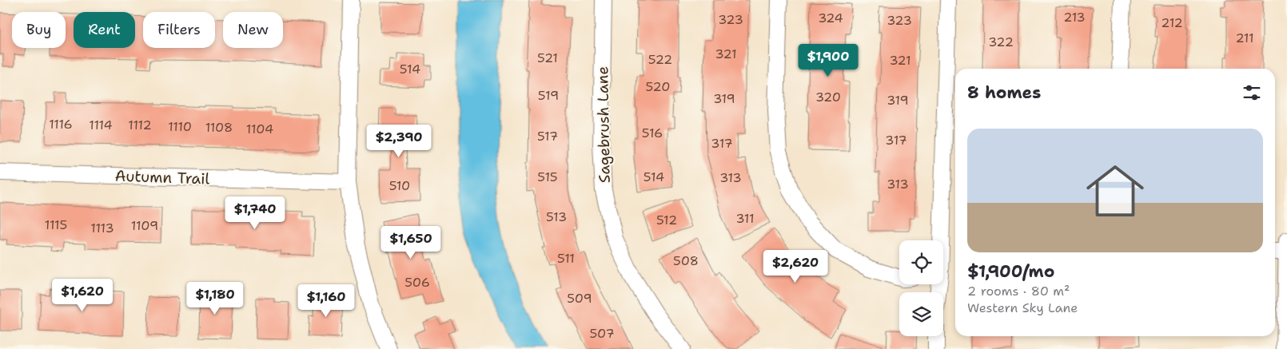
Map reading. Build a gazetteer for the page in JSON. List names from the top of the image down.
{
  "streets": {
    "street": ["Sagebrush Lane", "Autumn Trail"]
  },
  "house_numbers": [
    "213",
    "324",
    "323",
    "323",
    "212",
    "211",
    "322",
    "321",
    "521",
    "522",
    "321",
    "514",
    "520",
    "519",
    "320",
    "319",
    "319",
    "1116",
    "1114",
    "1112",
    "1110",
    "1108",
    "1104",
    "516",
    "517",
    "317",
    "317",
    "515",
    "514",
    "313",
    "313",
    "510",
    "513",
    "311",
    "512",
    "1115",
    "1109",
    "1113",
    "511",
    "508",
    "506",
    "509",
    "507"
  ],
  "page": {
    "chip": [
      "Buy",
      "Rent",
      "Filters",
      "New"
    ],
    "price": [
      "$1,900",
      "$2,390",
      "$1,740",
      "$1,650",
      "$2,620",
      "$1,620",
      "$1,180",
      "$1,160"
    ],
    "heading": "8 homes",
    "list": [
      {
        "name": "$1,900/mo",
        "note": "2 rooms · 80 m² · Western Sky Lane"
      }
    ]
  }
}
